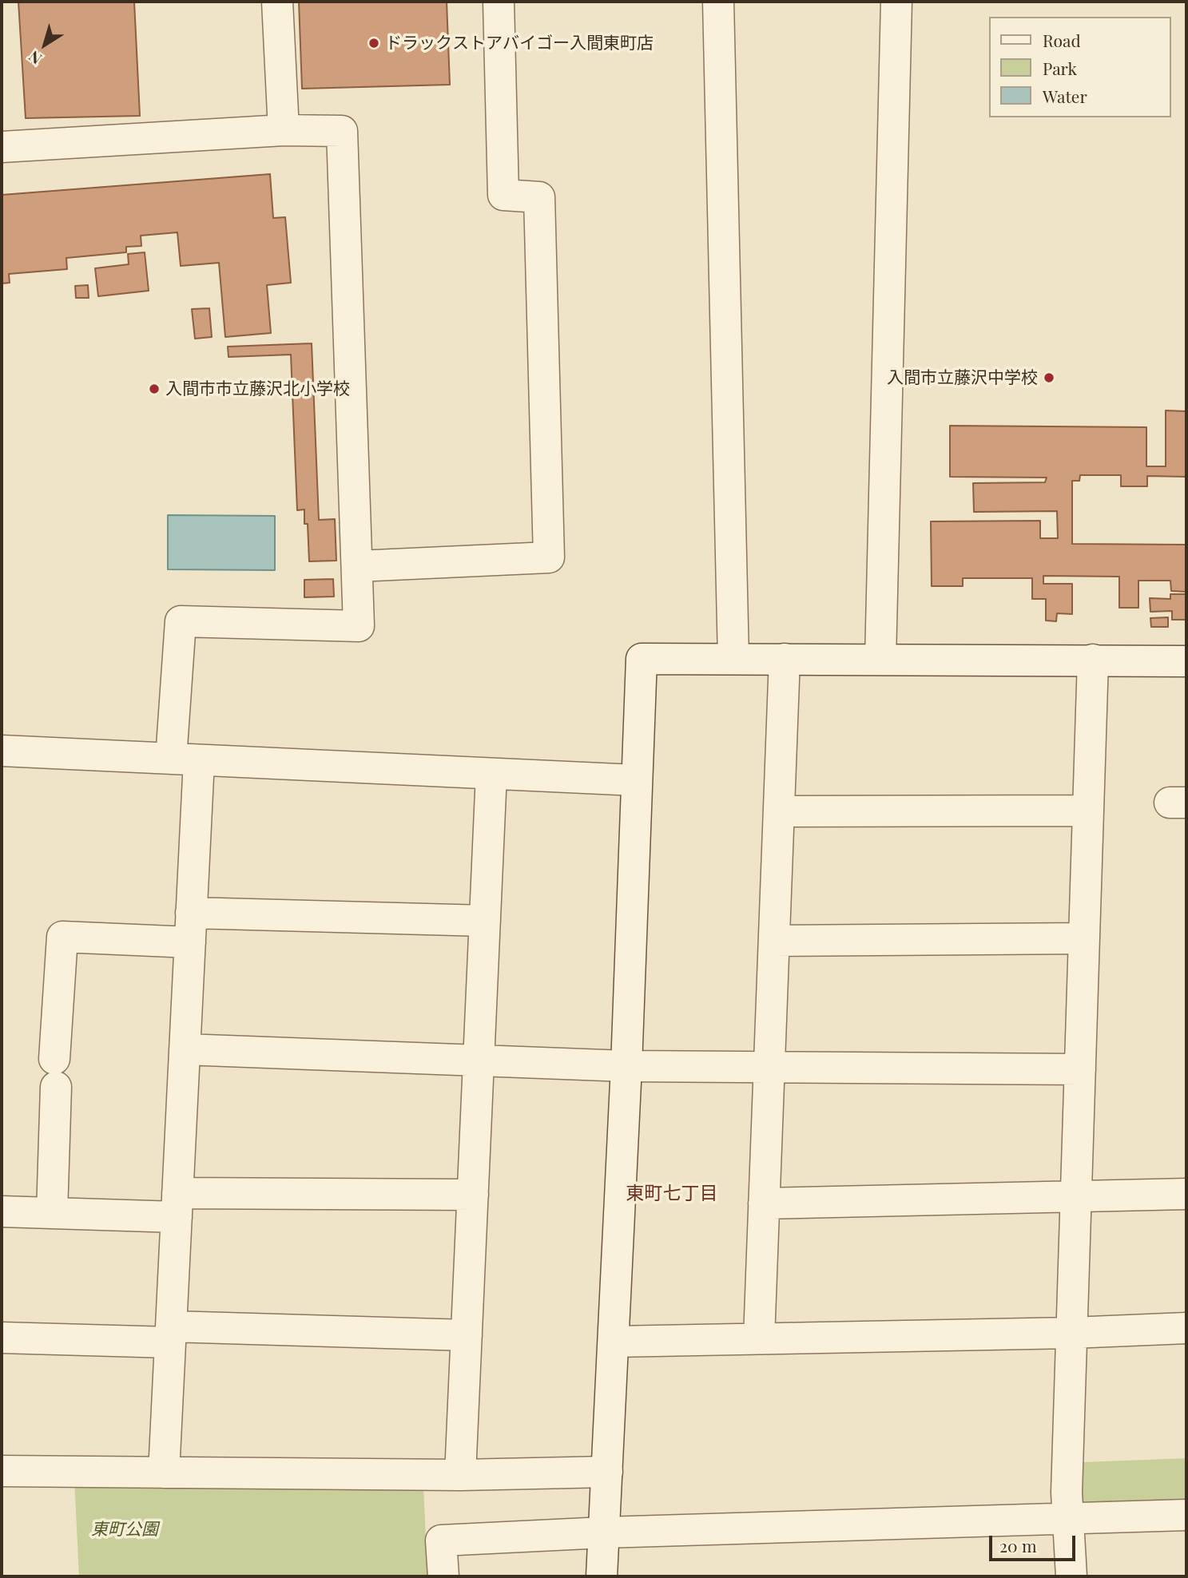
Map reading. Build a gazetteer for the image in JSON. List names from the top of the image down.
{
  "districts": ["東町七丁目"],
  "parks": ["東町公園"],
  "places": ["ドラックストアバイゴー入間東町店", "入間市立藤沢中学校", "入間市市立藤沢北小学校"],
  "legend": ["Road", "Park", "Water"],
  "scale_bar": "20 m",
  "north": "bottom left"
}
